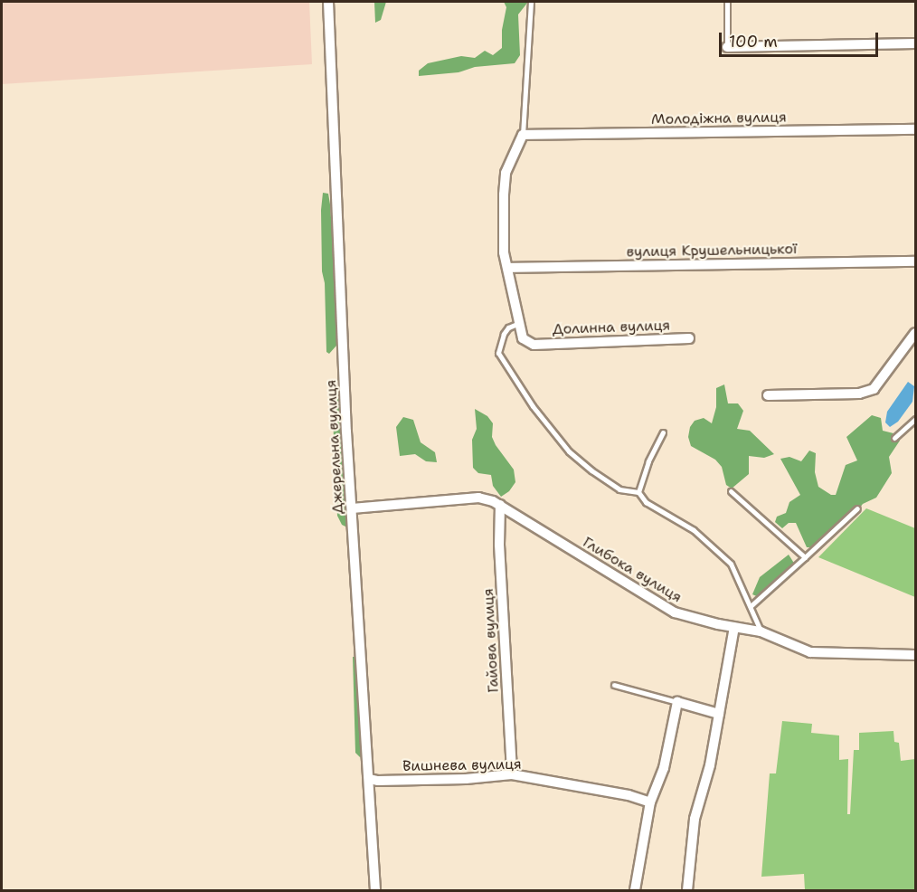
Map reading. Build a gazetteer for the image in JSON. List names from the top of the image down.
{
  "streets": {
    "street": [
      "Молодіжна вулиця",
      "вулиця Крушельницької",
      "Долинна вулиця",
      "Джерельна вулиця",
      "Глибока вулиця",
      "Гайова вулиця",
      "Вишнева вулиця"
    ]
  },
  "crossings": [
    ["Джерельна вулиця", "Глибока вулиця"],
    ["Джерельна вулиця", "Вишнева вулиця"],
    ["Глибока вулиця", "Гайова вулиця"],
    ["Гайова вулиця", "Вишнева вулиця"]
  ],
  "scale_bar": "100 m"
}
